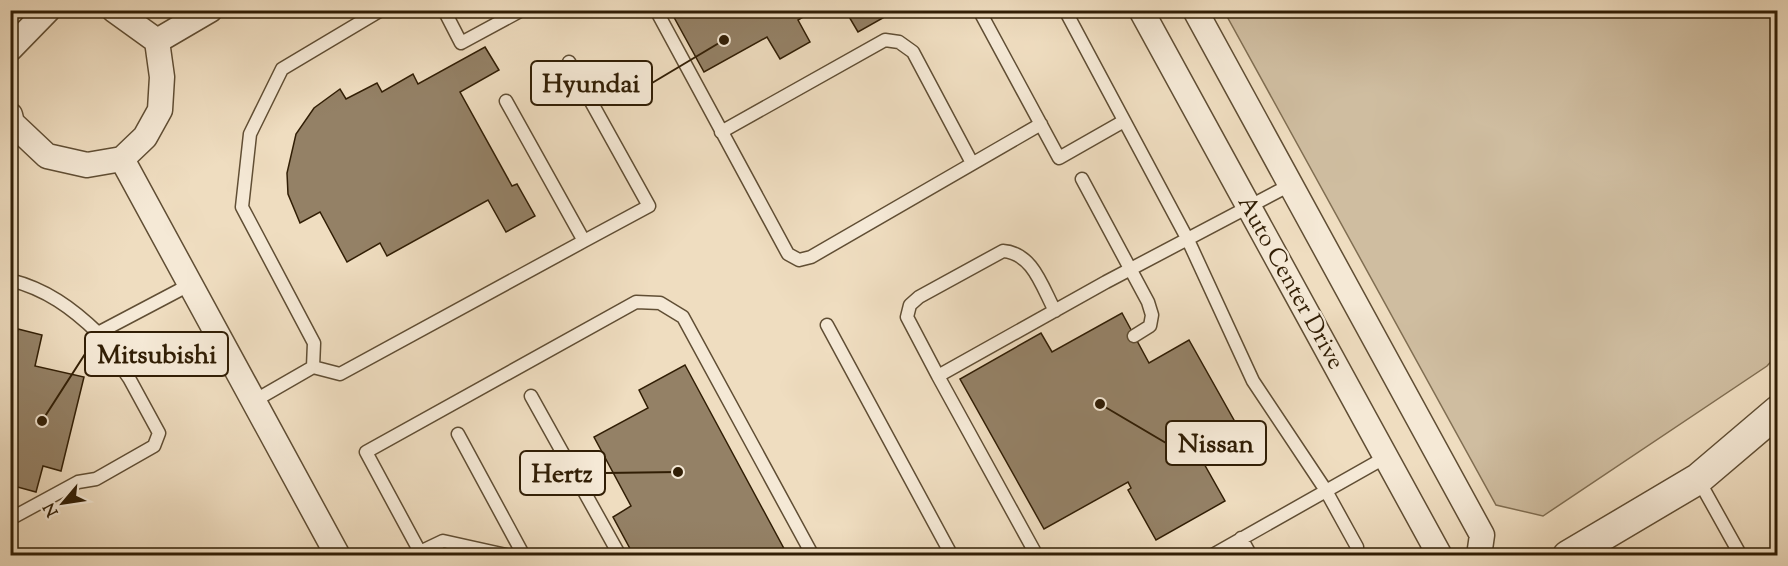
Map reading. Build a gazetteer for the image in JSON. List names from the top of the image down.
{
  "streets": {
    "street": ["Auto Center Drive"]
  },
  "places": [
    "Hyundai",
    "Nissan",
    "Mitsubishi",
    "Hertz"
  ],
  "north": "bottom left"
}
